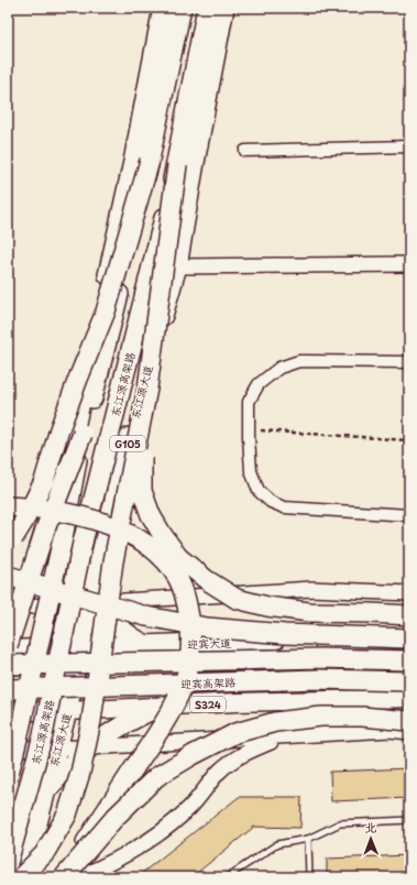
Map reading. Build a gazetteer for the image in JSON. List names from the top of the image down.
{
  "streets": {
    "highway": [
      "东江源高架路",
      "东江源大道",
      "G105",
      "迎宾高架路"
    ],
    "main road": ["迎宾大道", "S324"]
  },
  "crossings": [
    ["东江源大道", "迎宾大道"],
    ["东江源大道", "S324"],
    ["迎宾大道", "迎宾高架路"]
  ],
  "north": "top"
}
